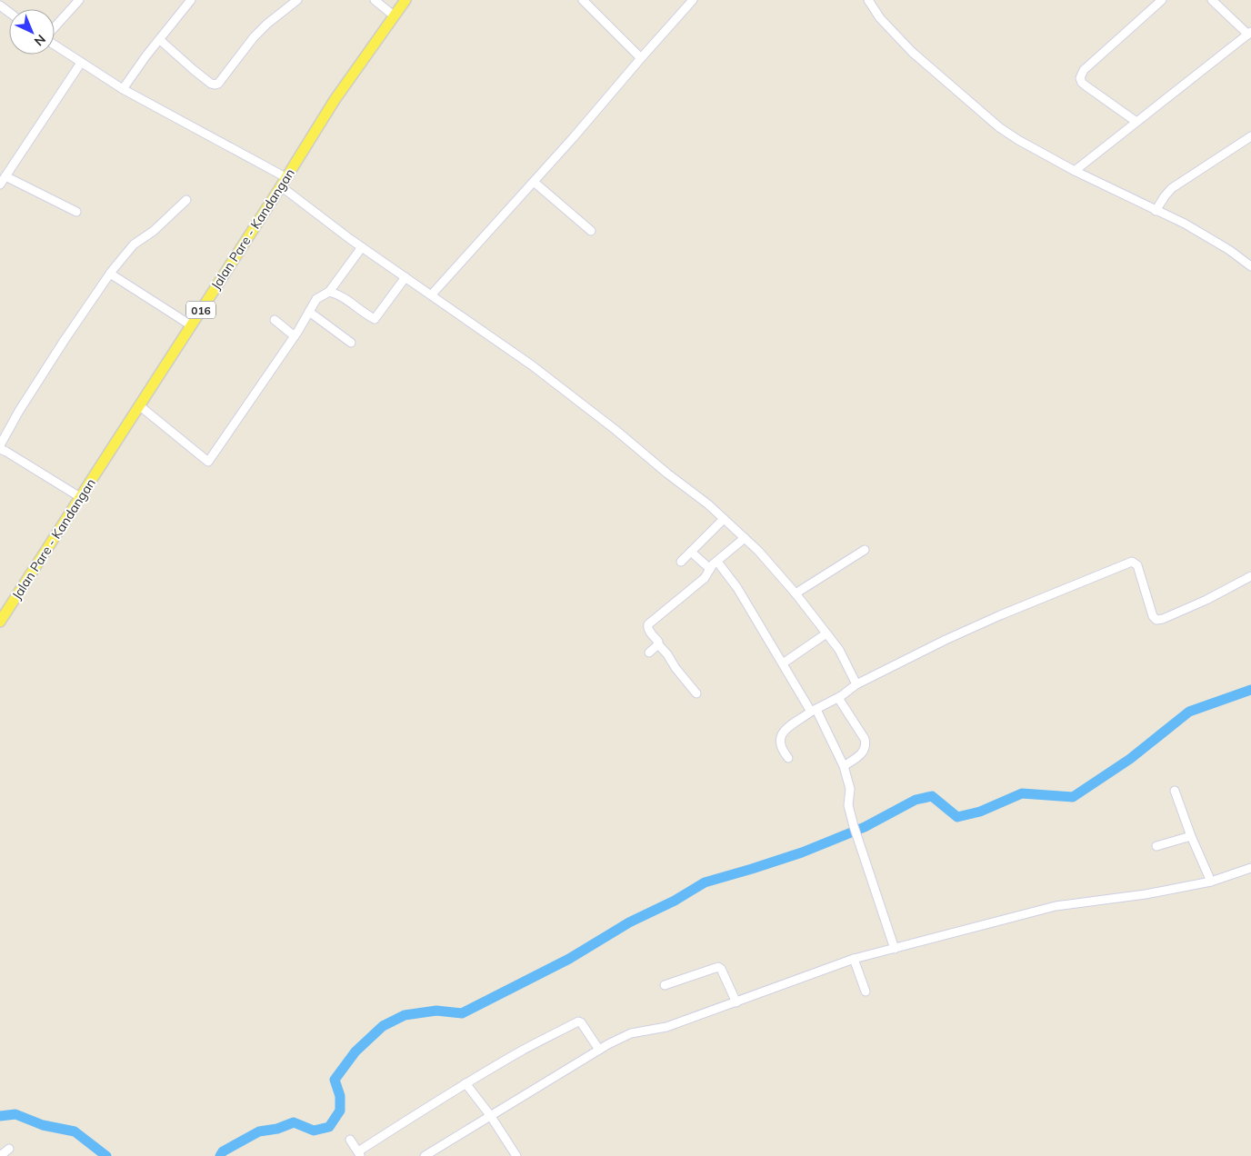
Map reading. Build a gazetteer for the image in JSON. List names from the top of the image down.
{
  "streets": {
    "main road": ["Jalan Pare - Kandangan", "016"]
  },
  "north": "bottom right"
}
